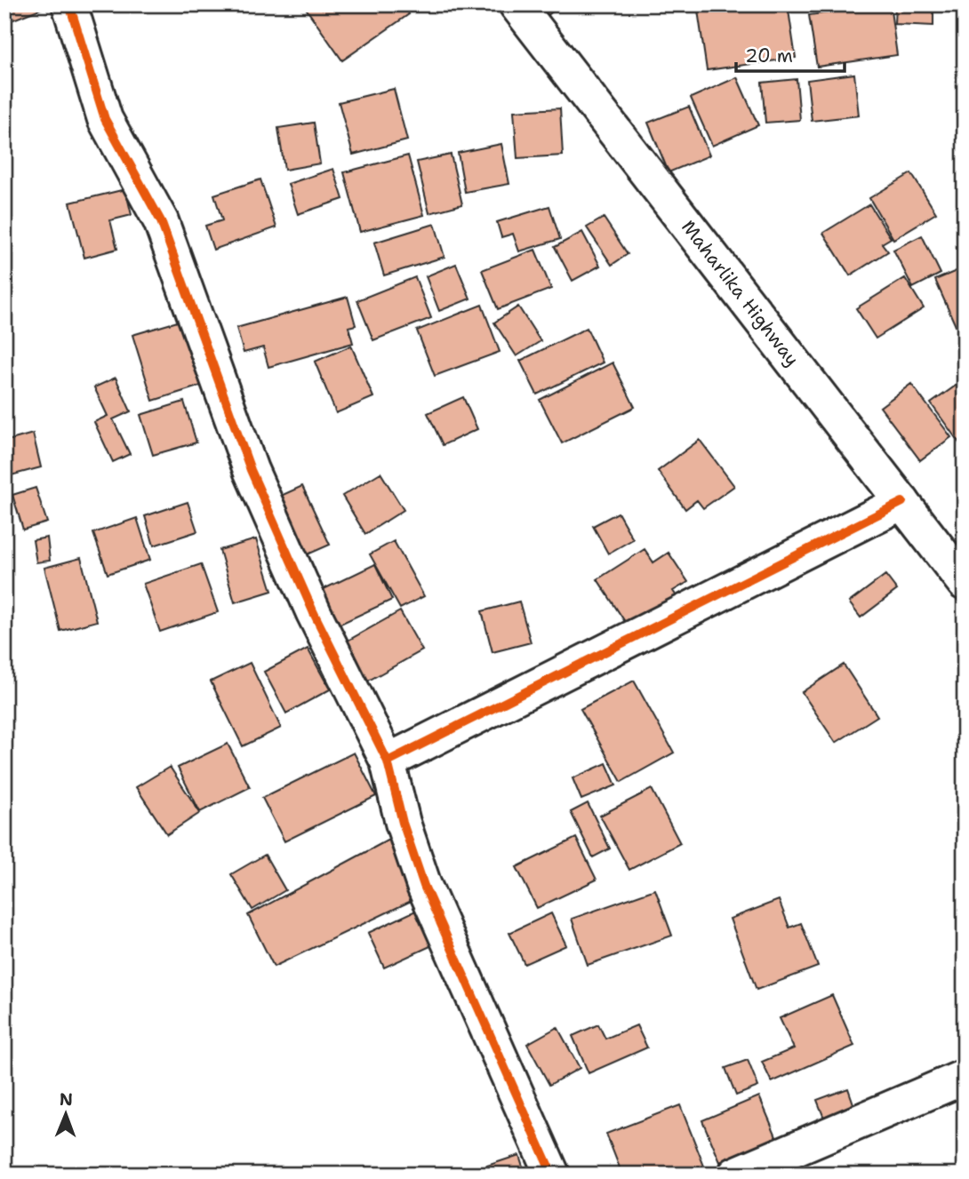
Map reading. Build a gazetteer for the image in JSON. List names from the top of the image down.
{
  "streets": {
    "main road": ["Maharlika Highway"]
  },
  "scale_bar": "20 m",
  "north": "top"
}
